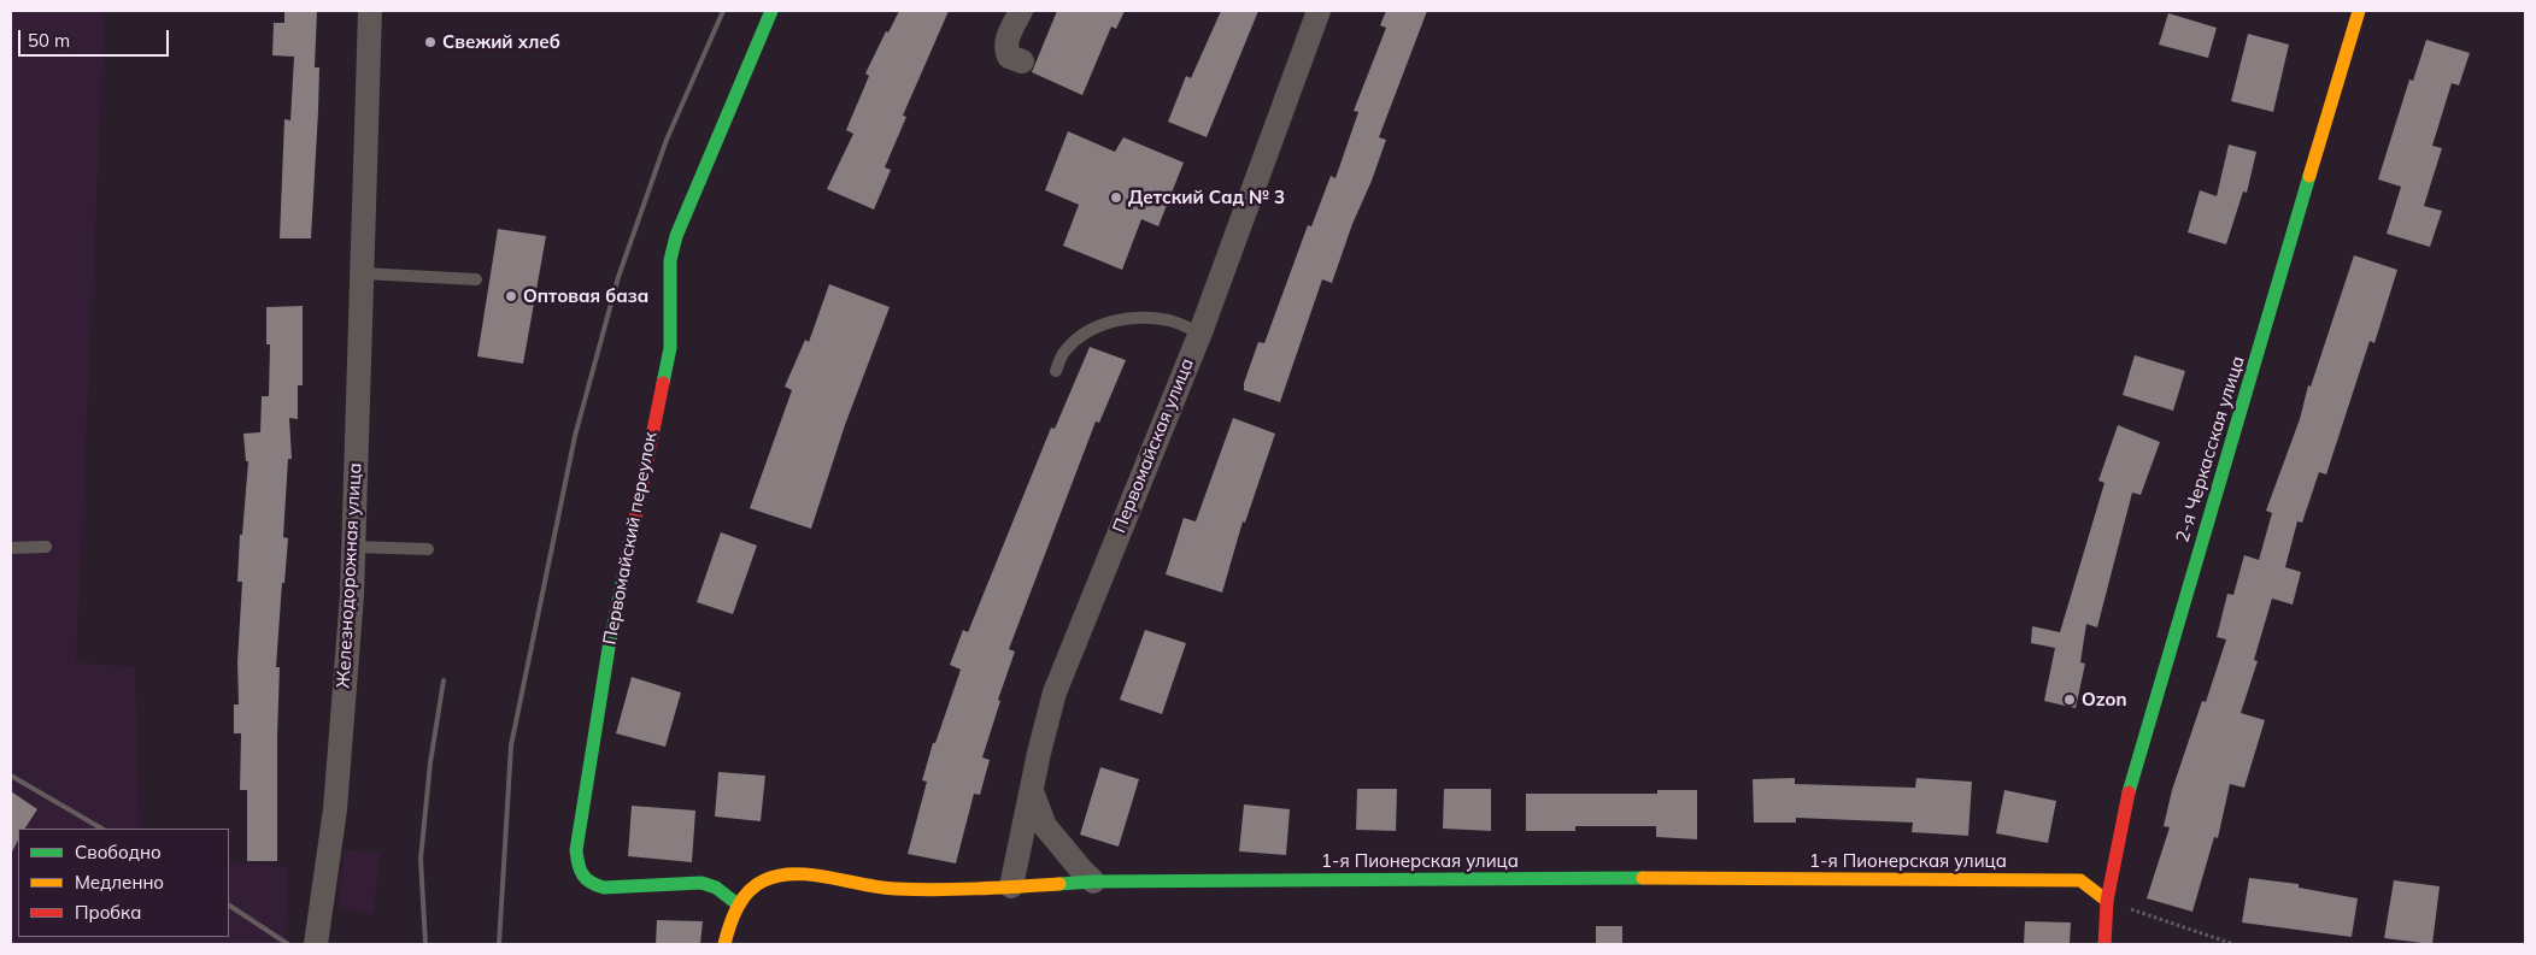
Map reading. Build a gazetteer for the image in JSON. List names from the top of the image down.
{
  "streets": {
    "street": [
      "Первомайская улица",
      "2-я Черкасская улица",
      "Первомайский переулок",
      "Железнодорожная улица",
      "1-я Пионерская улица"
    ]
  },
  "crossings": [
    ["Первомайская улица", "1-я Пионерская улица"],
    ["2-я Черкасская улица", "1-я Пионерская улица"],
    ["Первомайский переулок", "1-я Пионерская улица"]
  ],
  "places": [
    "Свежий хлеб",
    "Детский Сад № 3",
    "Оптовая база",
    "Ozon"
  ],
  "legend": ["Свободно", "Медленно", "Пробка"],
  "scale_bar": "50 m"
}
